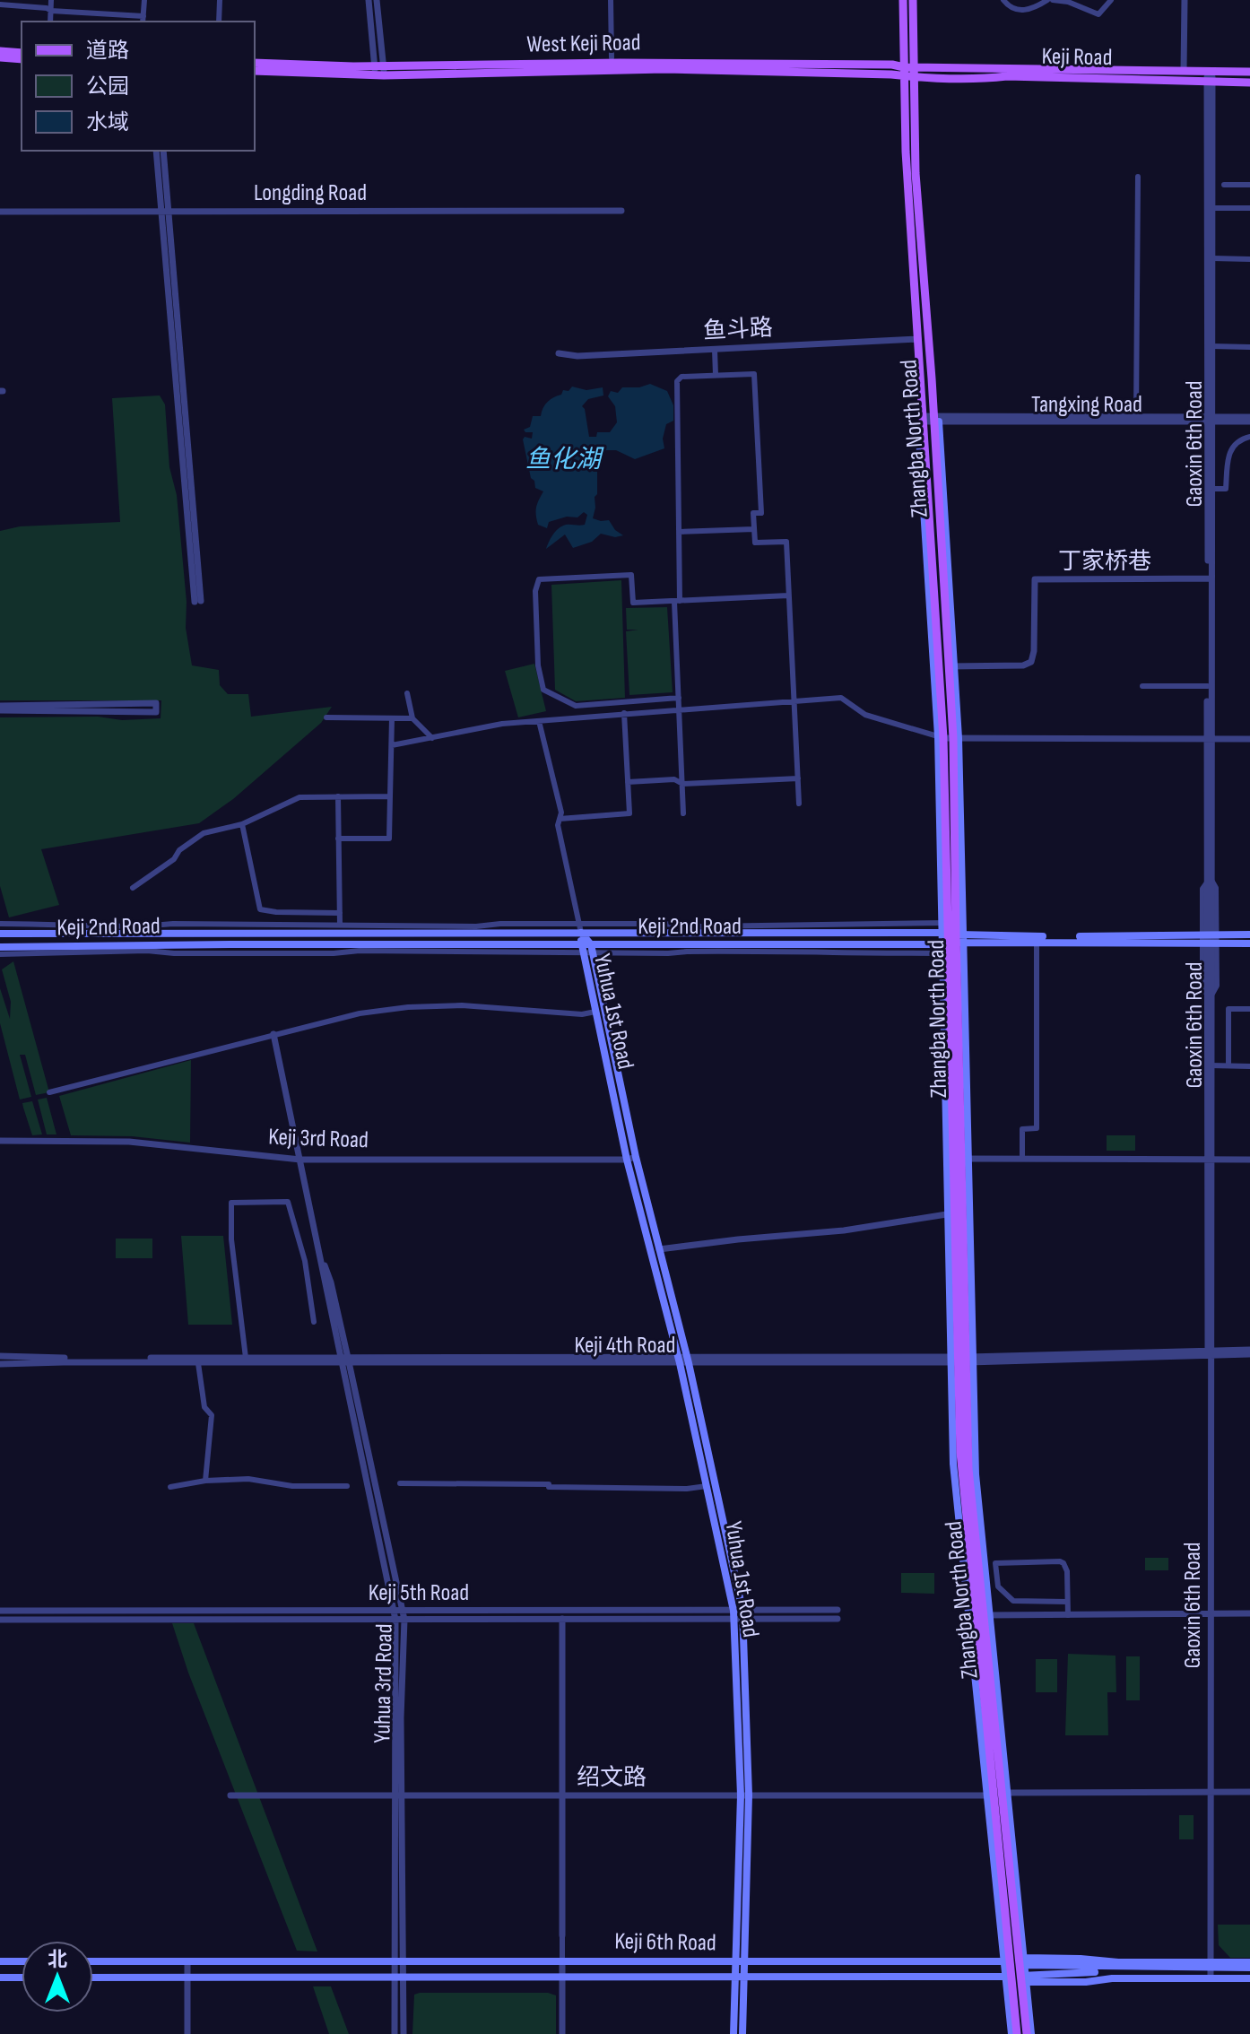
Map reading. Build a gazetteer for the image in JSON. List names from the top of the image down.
{
  "streets": {
    "main road": [
      "West Keji Road",
      "Keji Road",
      "Zhangba North Road",
      "Keji 2nd Road",
      "Yuhua 1st Road",
      "Keji 6th Road"
    ],
    "street": [
      "Longding Road",
      "鱼斗路",
      "Tangxing Road",
      "Gaoxin 6th Road",
      "丁家桥巷",
      "Keji 3rd Road",
      "Keji 4th Road",
      "Keji 5th Road",
      "Yuhua 3rd Road",
      "绍文路"
    ]
  },
  "crossings": [
    ["West Keji Road", "Keji Road"],
    ["West Keji Road", "Zhangba North Road"],
    ["Keji Road", "Zhangba North Road"],
    ["Keji Road", "Gaoxin 6th Road"],
    ["鱼斗路", "Zhangba North Road"],
    ["Tangxing Road", "Zhangba North Road"],
    ["Tangxing Road", "Gaoxin 6th Road"],
    ["Zhangba North Road", "丁家桥巷"],
    ["Zhangba North Road", "Keji 2nd Road"],
    ["Zhangba North Road", "Keji 4th Road"],
    ["Zhangba North Road", "绍文路"],
    ["Zhangba North Road", "Keji 6th Road"],
    ["Gaoxin 6th Road", "丁家桥巷"],
    ["Gaoxin 6th Road", "Keji 2nd Road"],
    ["Gaoxin 6th Road", "Keji 4th Road"],
    ["Gaoxin 6th Road", "绍文路"],
    ["Gaoxin 6th Road", "Keji 6th Road"],
    ["Keji 2nd Road", "Yuhua 1st Road"],
    ["Yuhua 1st Road", "Keji 3rd Road"],
    ["Yuhua 1st Road", "Keji 4th Road"],
    ["Yuhua 1st Road", "Keji 5th Road"],
    ["Yuhua 1st Road", "绍文路"],
    ["Yuhua 1st Road", "Keji 6th Road"],
    ["Keji 3rd Road", "Yuhua 3rd Road"],
    ["Keji 4th Road", "Yuhua 3rd Road"],
    ["Keji 5th Road", "Yuhua 3rd Road"],
    ["Yuhua 3rd Road", "绍文路"],
    ["Yuhua 3rd Road", "Keji 6th Road"]
  ],
  "water": ["鱼化湖"],
  "legend": ["道路", "公园", "水域"],
  "north": "top"
}
